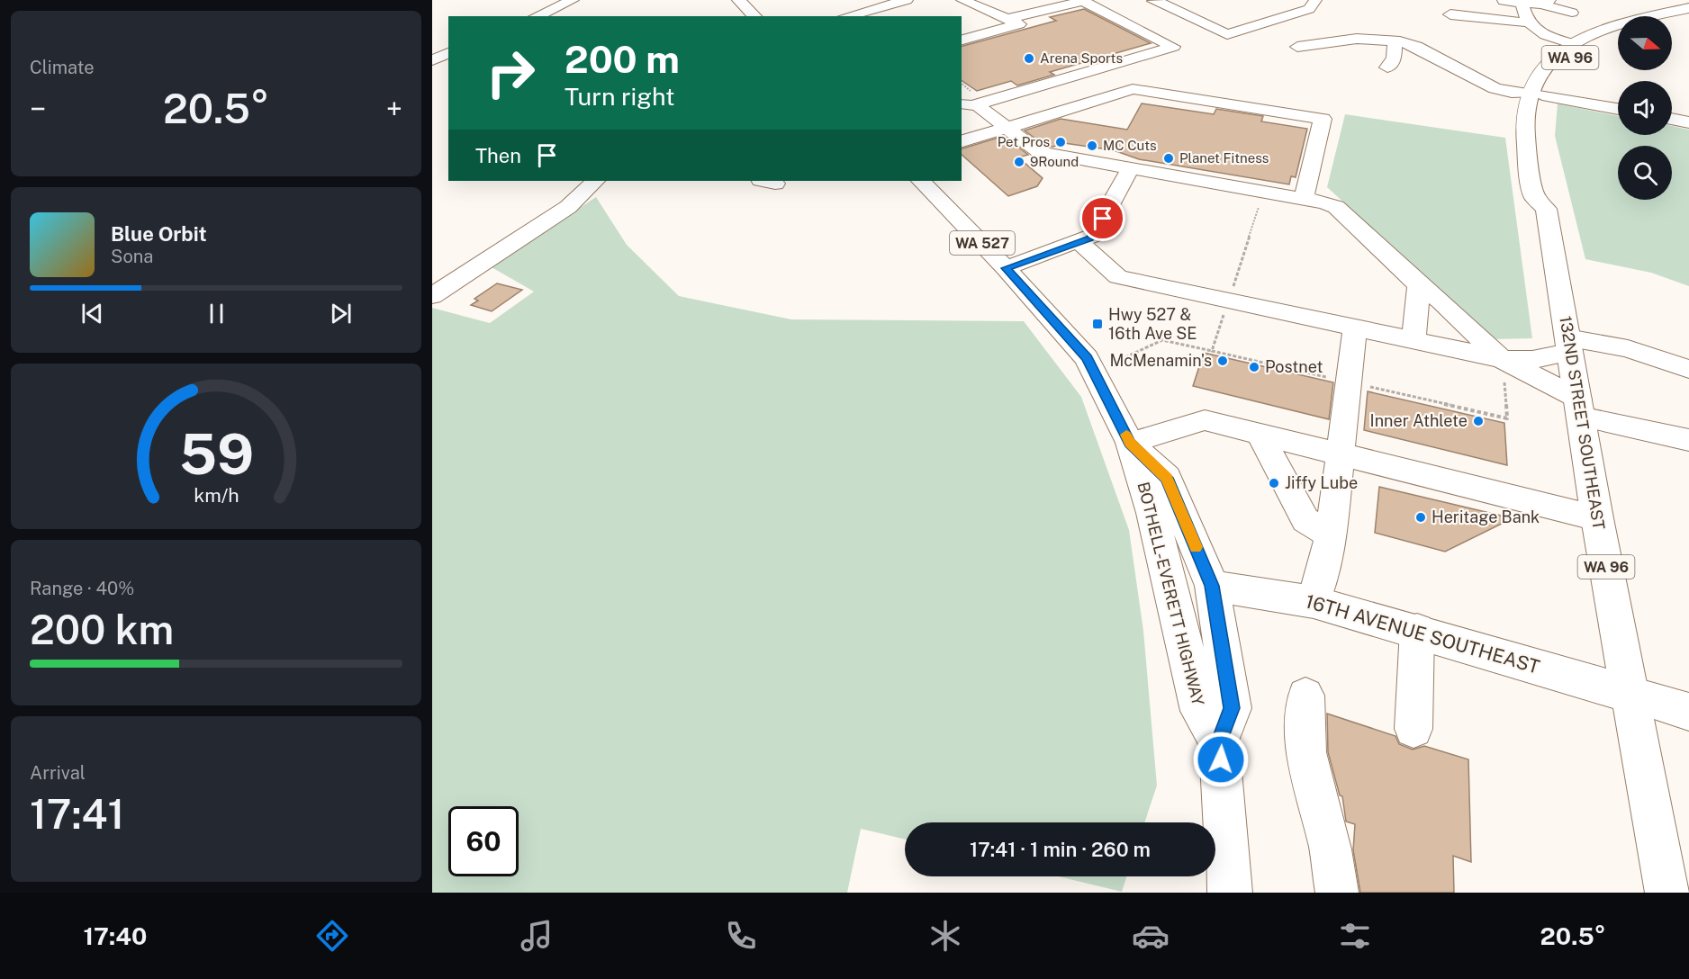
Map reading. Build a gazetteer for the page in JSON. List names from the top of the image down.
{
  "streets": {
    "main road": [
      "WA 96",
      "WA 527",
      "132ND STREET SOUTHEAST",
      "BOTHELL-EVERETT HIGHWAY",
      "16TH AVENUE SOUTHEAST"
    ]
  },
  "crossings": [
    ["132ND STREET SOUTHEAST", "16TH AVENUE SOUTHEAST"],
    ["BOTHELL-EVERETT HIGHWAY", "16TH AVENUE SOUTHEAST"]
  ],
  "places": {
    "other": [
      "Arena Sports",
      "Pet Pros",
      "MC Cuts",
      "Planet Fitness",
      "9Round",
      "McMenamin's",
      "Postnet",
      "Inner Athlete",
      "Jiffy Lube",
      "Heritage Bank"
    ],
    "transit": ["Hwy 527 & 16th Ave SE"]
  },
  "north": "right",
  "page": {
    "tile": [
      "Climate",
      ["Range · 40%", "200 km"],
      ["Arrival", "17:41"]
    ],
    "turn": ["200 m", "Turn right"],
    "heat": ["−", "20.5°", "+"],
    "then": "Then",
    "song": ["Blue Orbit", "Sona"],
    "limit": "60",
    "trip": "17:41 · 1 min · 260 m",
    "tabs": ["17:40", "20.5°"],
    "gauge": ["59", "km/h"]
  }
}
